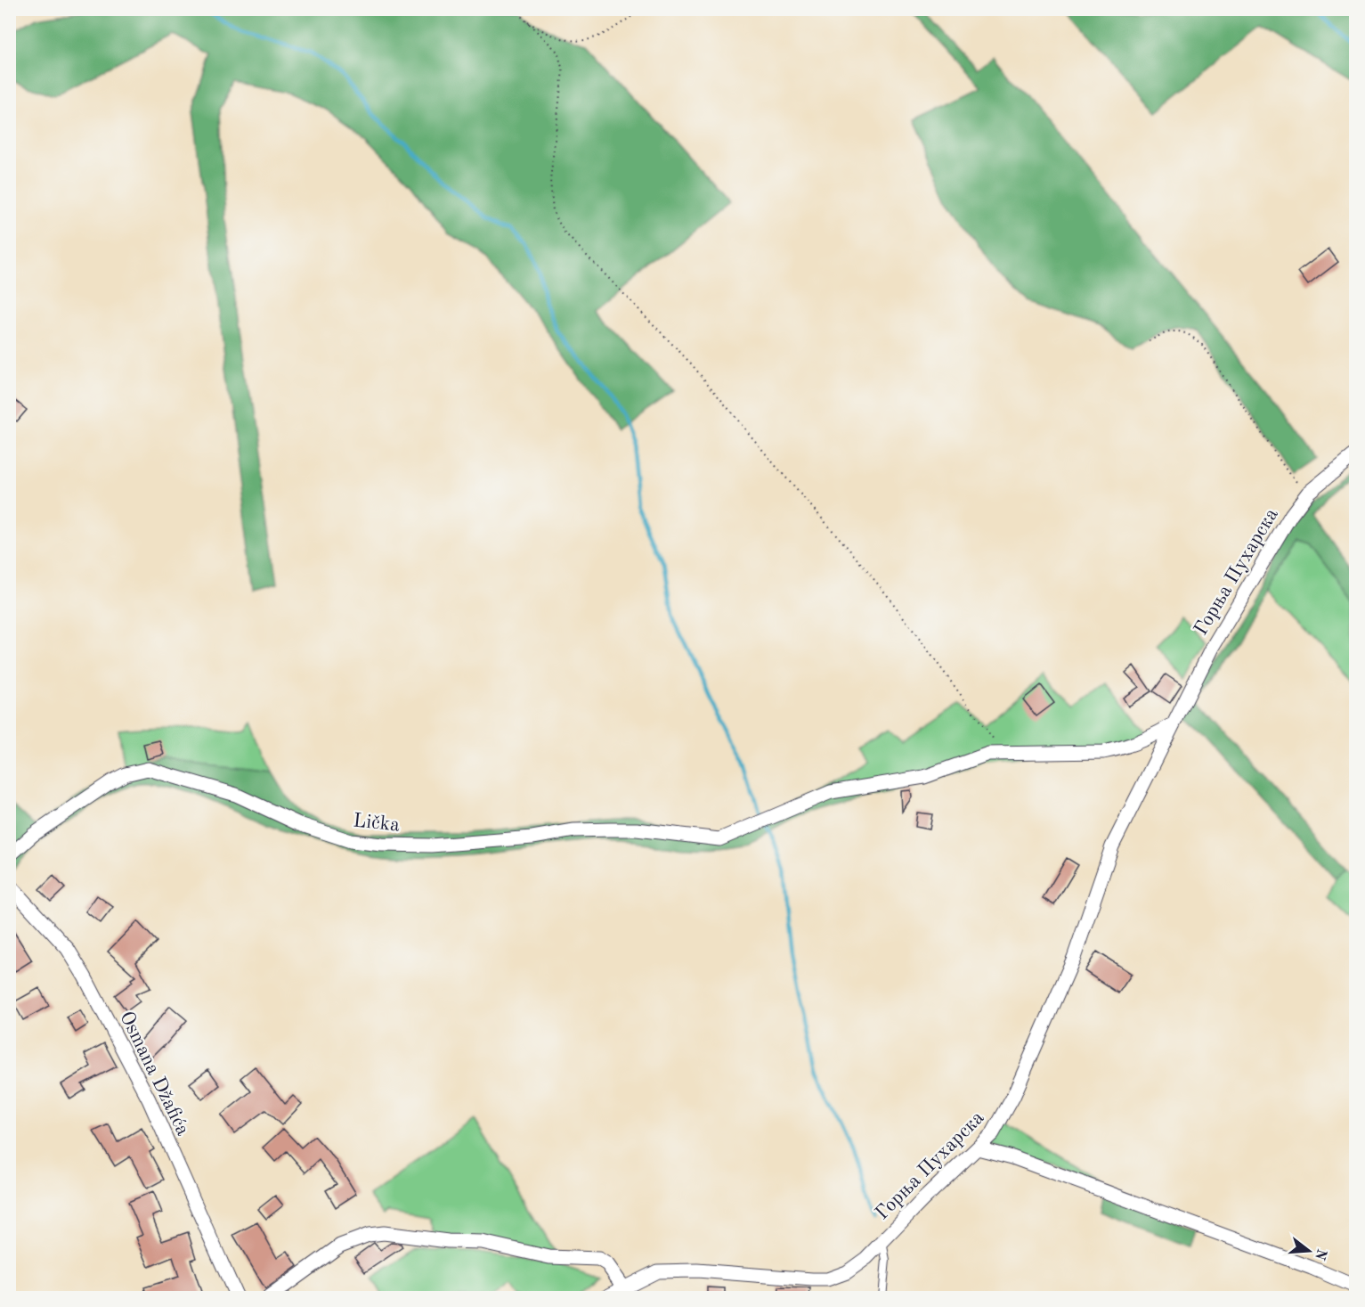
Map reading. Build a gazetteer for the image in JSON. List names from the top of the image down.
{
  "streets": {
    "street": ["Горња Пухарска", "Lička", "Osmana Džafića"]
  },
  "north": "right"
}
